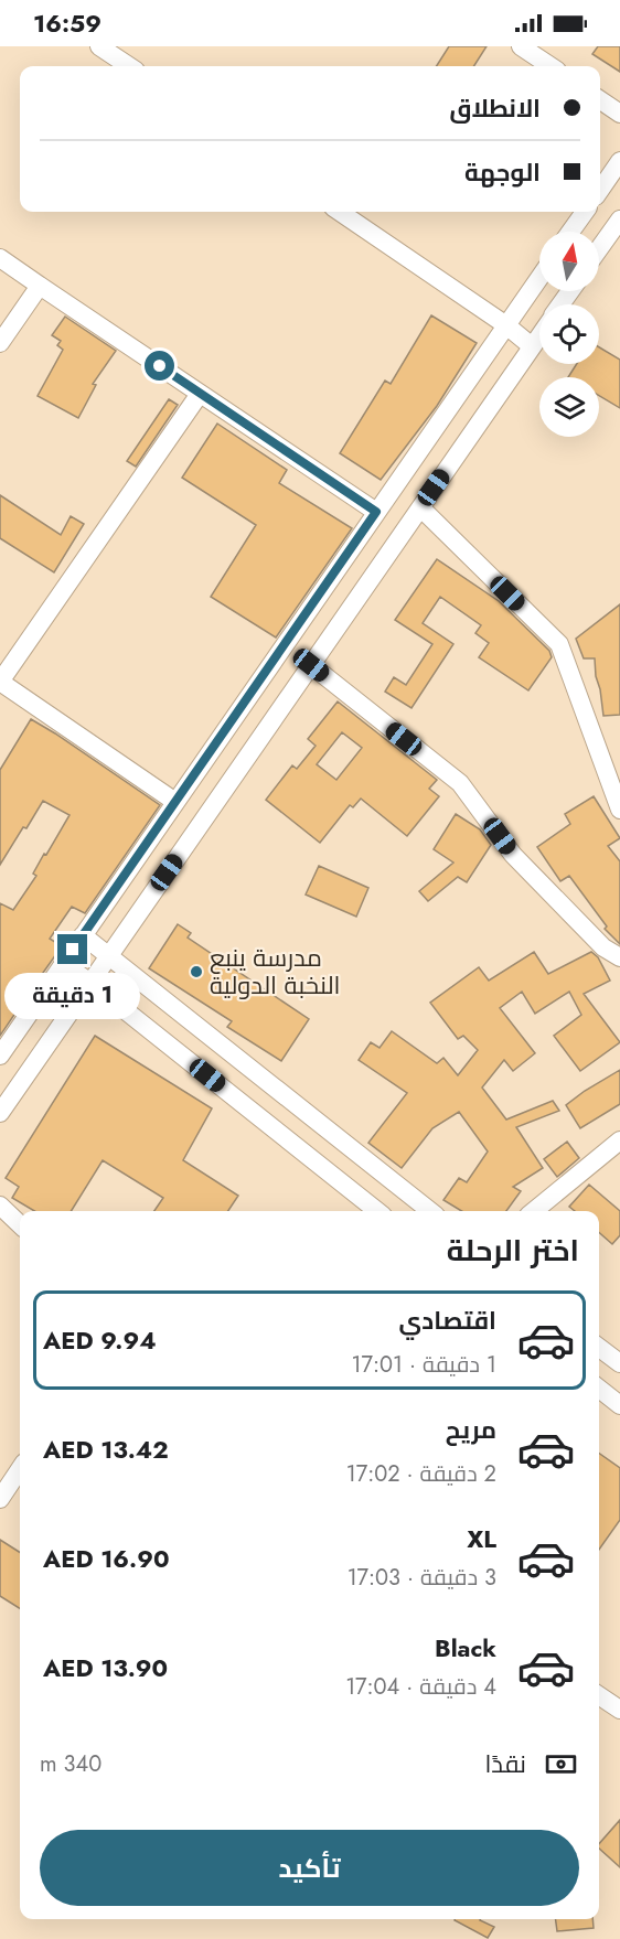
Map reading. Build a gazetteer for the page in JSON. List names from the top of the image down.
{
  "places": ["مدرسة ينبع النخبة الدولية"],
  "north": "top",
  "page": {
    "status": "16:59",
    "banner": ["الانطلاق", "الوجهة"],
    "bubble": "1 دقيقة",
    "heading": "اختر الرحلة",
    "list": [
      {
        "name": "اقتصادي",
        "note": "1 دقيقة · 17:01",
        "value": "AED 9.94"
      },
      {
        "name": "مريح",
        "note": "2 دقيقة · 17:02",
        "value": "AED 13.42"
      },
      {
        "name": "XL",
        "note": "3 دقيقة · 17:03",
        "value": "AED 16.90"
      },
      {
        "name": "Black",
        "note": "4 دقيقة · 17:04",
        "value": "AED 13.90"
      }
    ],
    "pay": ["نقدًا", "340 m"],
    "buttons": "تأكيد"
  }
}
